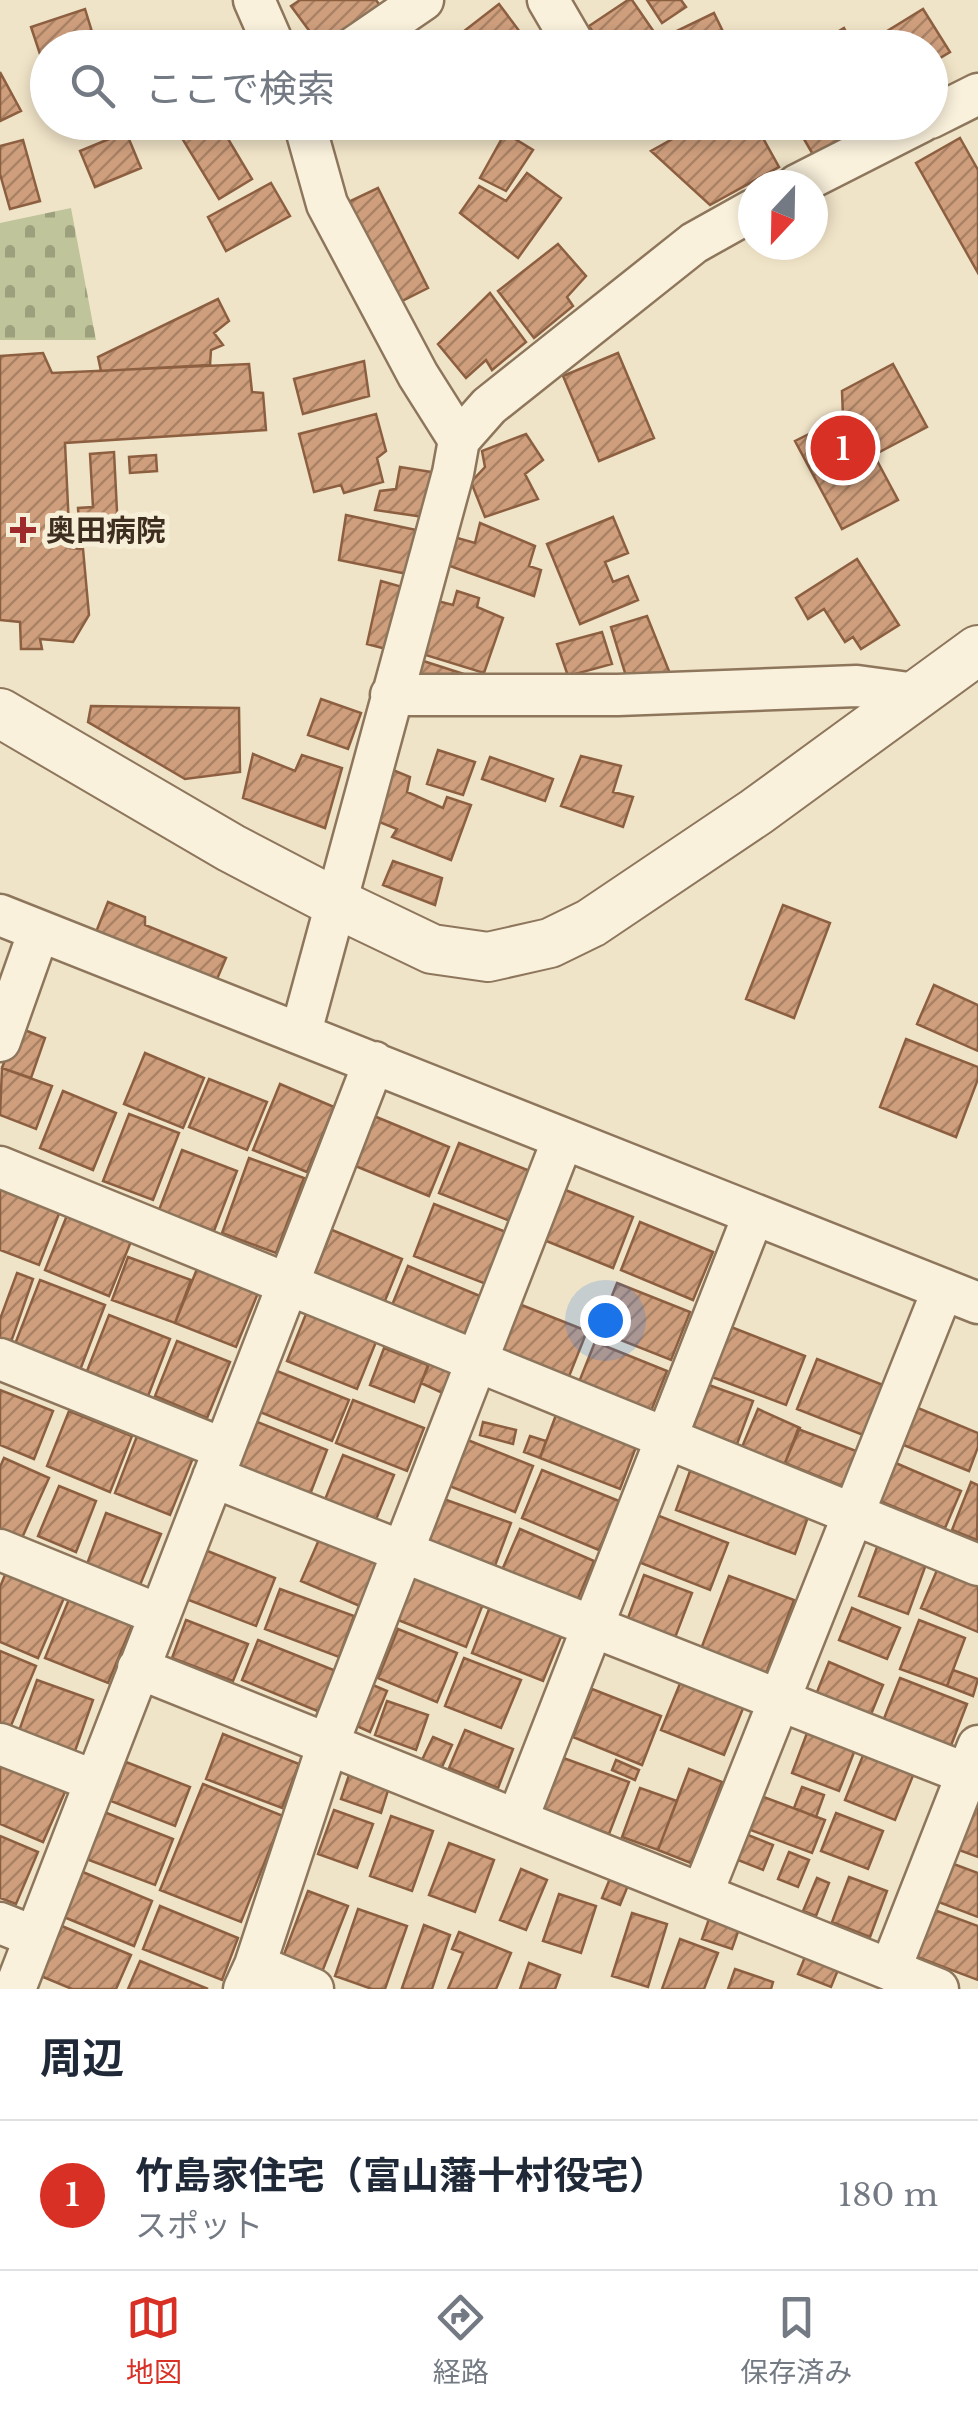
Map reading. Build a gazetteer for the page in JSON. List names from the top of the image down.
{
  "places": {
    "health": ["奥田病院"]
  },
  "north": "bottom",
  "page": {
    "search": "ここで検索",
    "pins": "1",
    "heading": "周辺",
    "list": [
      {
        "mark": "1",
        "name": "竹島家住宅（富山藩十村役宅）",
        "note": "スポット",
        "value": "180 m"
      }
    ],
    "nav": ["地図", "経路", "保存済み"]
  }
}
